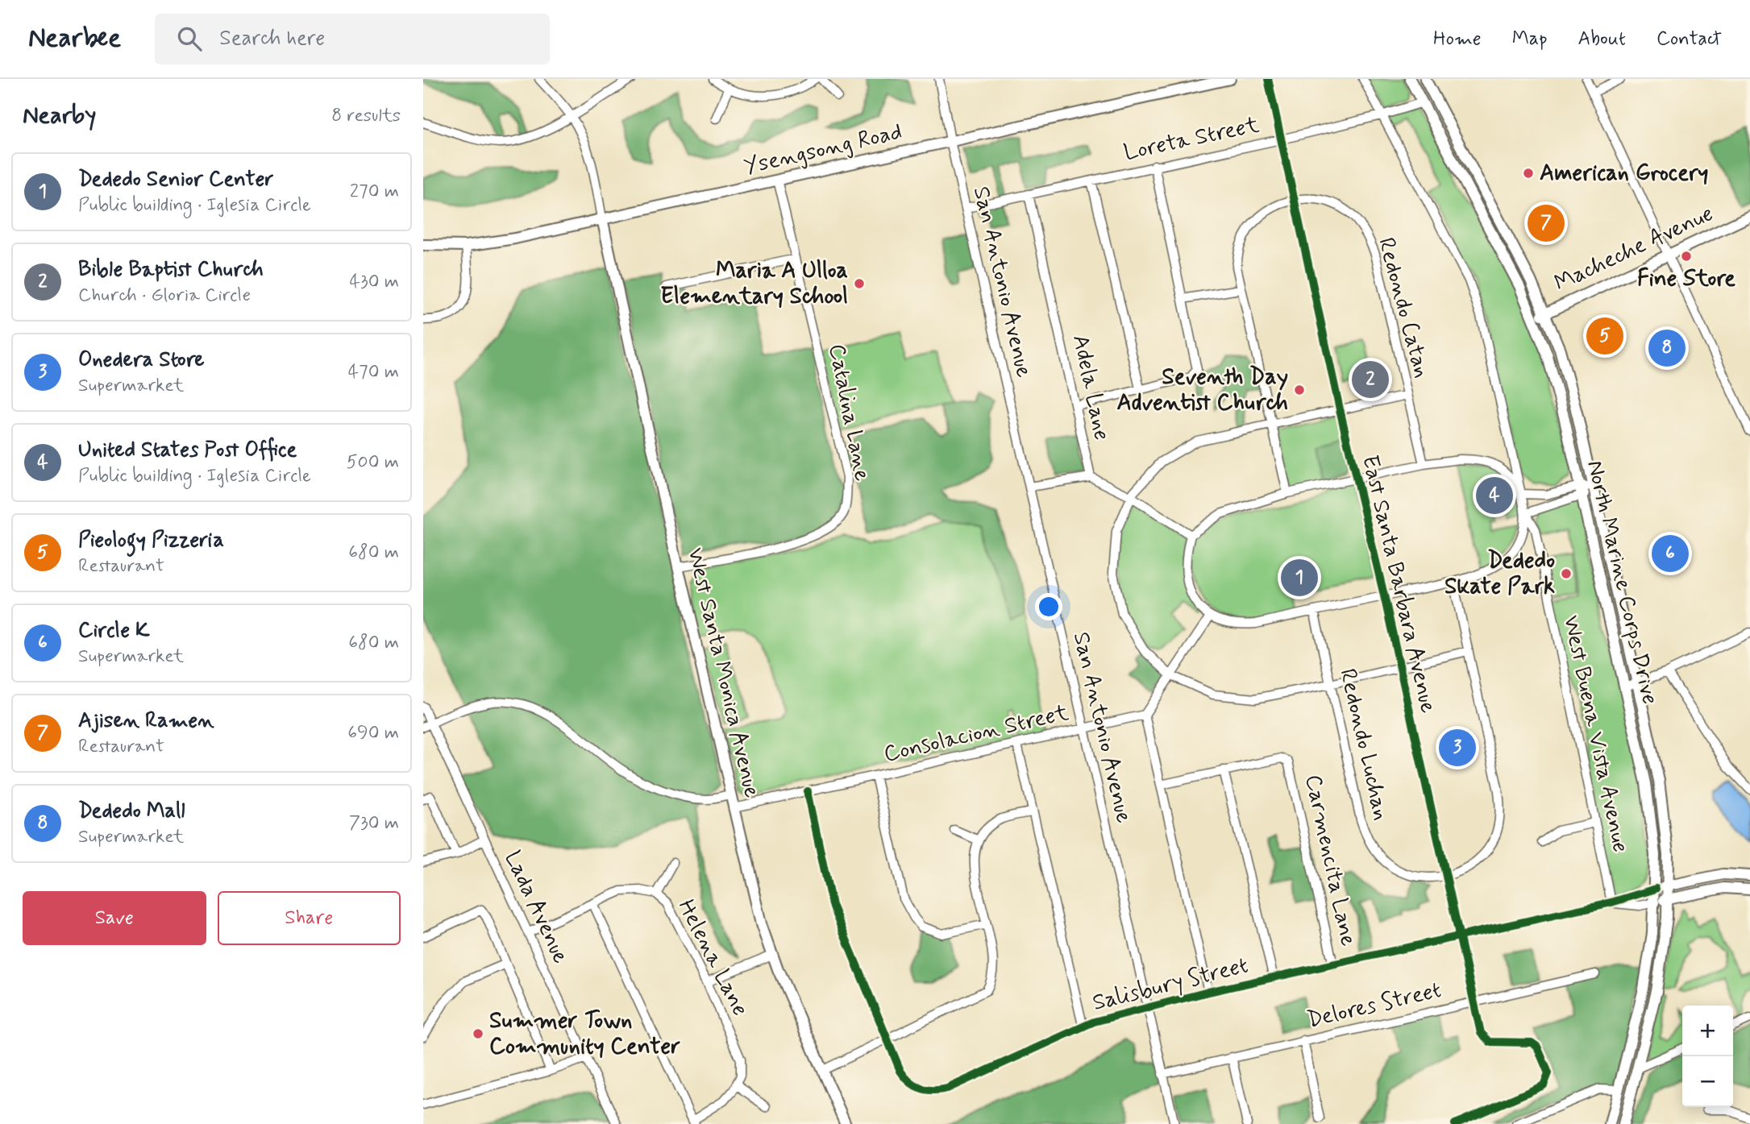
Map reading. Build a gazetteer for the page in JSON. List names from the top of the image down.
{
  "streets": {
    "main road": [
      "Ysengsong Road",
      "Macheche Avenue",
      "North Marine Corps Drive",
      "West Santa Monica Avenue"
    ],
    "street": [
      "Loreta Street",
      "San Antonio Avenue",
      "Redondo Catan",
      "Adela Lane",
      "Catalina Lane",
      "East Santa Barbara Avenue",
      "Consolacion Street",
      "West Buena Vista Avenue",
      "Redondo Luchan",
      "Carmencita Lane",
      "Lada Avenue",
      "Helena Lane",
      "Salisbury Street",
      "Delores Street"
    ]
  },
  "crossings": [
    ["Loreta Street", "San Antonio Avenue"],
    ["Loreta Street", "Adela Lane"],
    ["Loreta Street", "North Marine Corps Drive"],
    ["Loreta Street", "East Santa Barbara Avenue"],
    ["Loreta Street", "West Buena Vista Avenue"],
    ["Ysengsong Road", "San Antonio Avenue"],
    ["Ysengsong Road", "Catalina Lane"],
    ["Ysengsong Road", "West Santa Monica Avenue"],
    ["Macheche Avenue", "North Marine Corps Drive"],
    ["San Antonio Avenue", "Consolacion Street"],
    ["San Antonio Avenue", "Salisbury Street"],
    ["San Antonio Avenue", "Delores Street"],
    ["Redondo Catan", "East Santa Barbara Avenue"],
    ["Catalina Lane", "West Santa Monica Avenue"],
    ["North Marine Corps Drive", "Salisbury Street"],
    ["East Santa Barbara Avenue", "Redondo Luchan"],
    ["East Santa Barbara Avenue", "Salisbury Street"],
    ["East Santa Barbara Avenue", "Delores Street"],
    ["West Santa Monica Avenue", "Consolacion Street"],
    ["Consolacion Street", "Salisbury Street"],
    ["West Buena Vista Avenue", "Salisbury Street"],
    ["Carmencita Lane", "Salisbury Street"],
    ["Lada Avenue", "Helena Lane"]
  ],
  "places": [
    "American Grocery",
    "Fine Store",
    "Maria A Ulloa Elementary School",
    "Seventh Day Adventist Church",
    "Dededo Skate Park",
    "Summer Town Community Center"
  ],
  "page": {
    "header": "Nearbee",
    "search": "Search here",
    "nav": [
      "Home",
      "Map",
      "About",
      "Contact"
    ],
    "heading": ["Nearby", "8 results"],
    "list": [
      {
        "mark": "1",
        "name": "Dededo Senior Center",
        "note": "Public building · Iglesia Circle",
        "value": "270 m"
      },
      {
        "mark": "2",
        "name": "Bible Baptist Church",
        "note": "Church · Gloria Circle",
        "value": "430 m"
      },
      {
        "mark": "3",
        "name": "Onedera Store",
        "note": "Supermarket",
        "value": "470 m"
      },
      {
        "mark": "4",
        "name": "United States Post Office",
        "note": "Public building · Iglesia Circle",
        "value": "500 m"
      },
      {
        "mark": "5",
        "name": "Pieology Pizzeria",
        "note": "Restaurant",
        "value": "680 m"
      },
      {
        "mark": "6",
        "name": "Circle K",
        "note": "Supermarket",
        "value": "680 m"
      },
      {
        "mark": "7",
        "name": "Ajisen Ramen",
        "note": "Restaurant",
        "value": "690 m"
      },
      {
        "mark": "8",
        "name": "Dededo Mall",
        "note": "Supermarket",
        "value": "730 m"
      }
    ],
    "pins": [
      "7",
      "5",
      "8",
      "2",
      "4",
      "6",
      "1",
      "3"
    ],
    "buttons": ["Save", "Share"],
    "map_buttons": ["+", "−"]
  }
}
